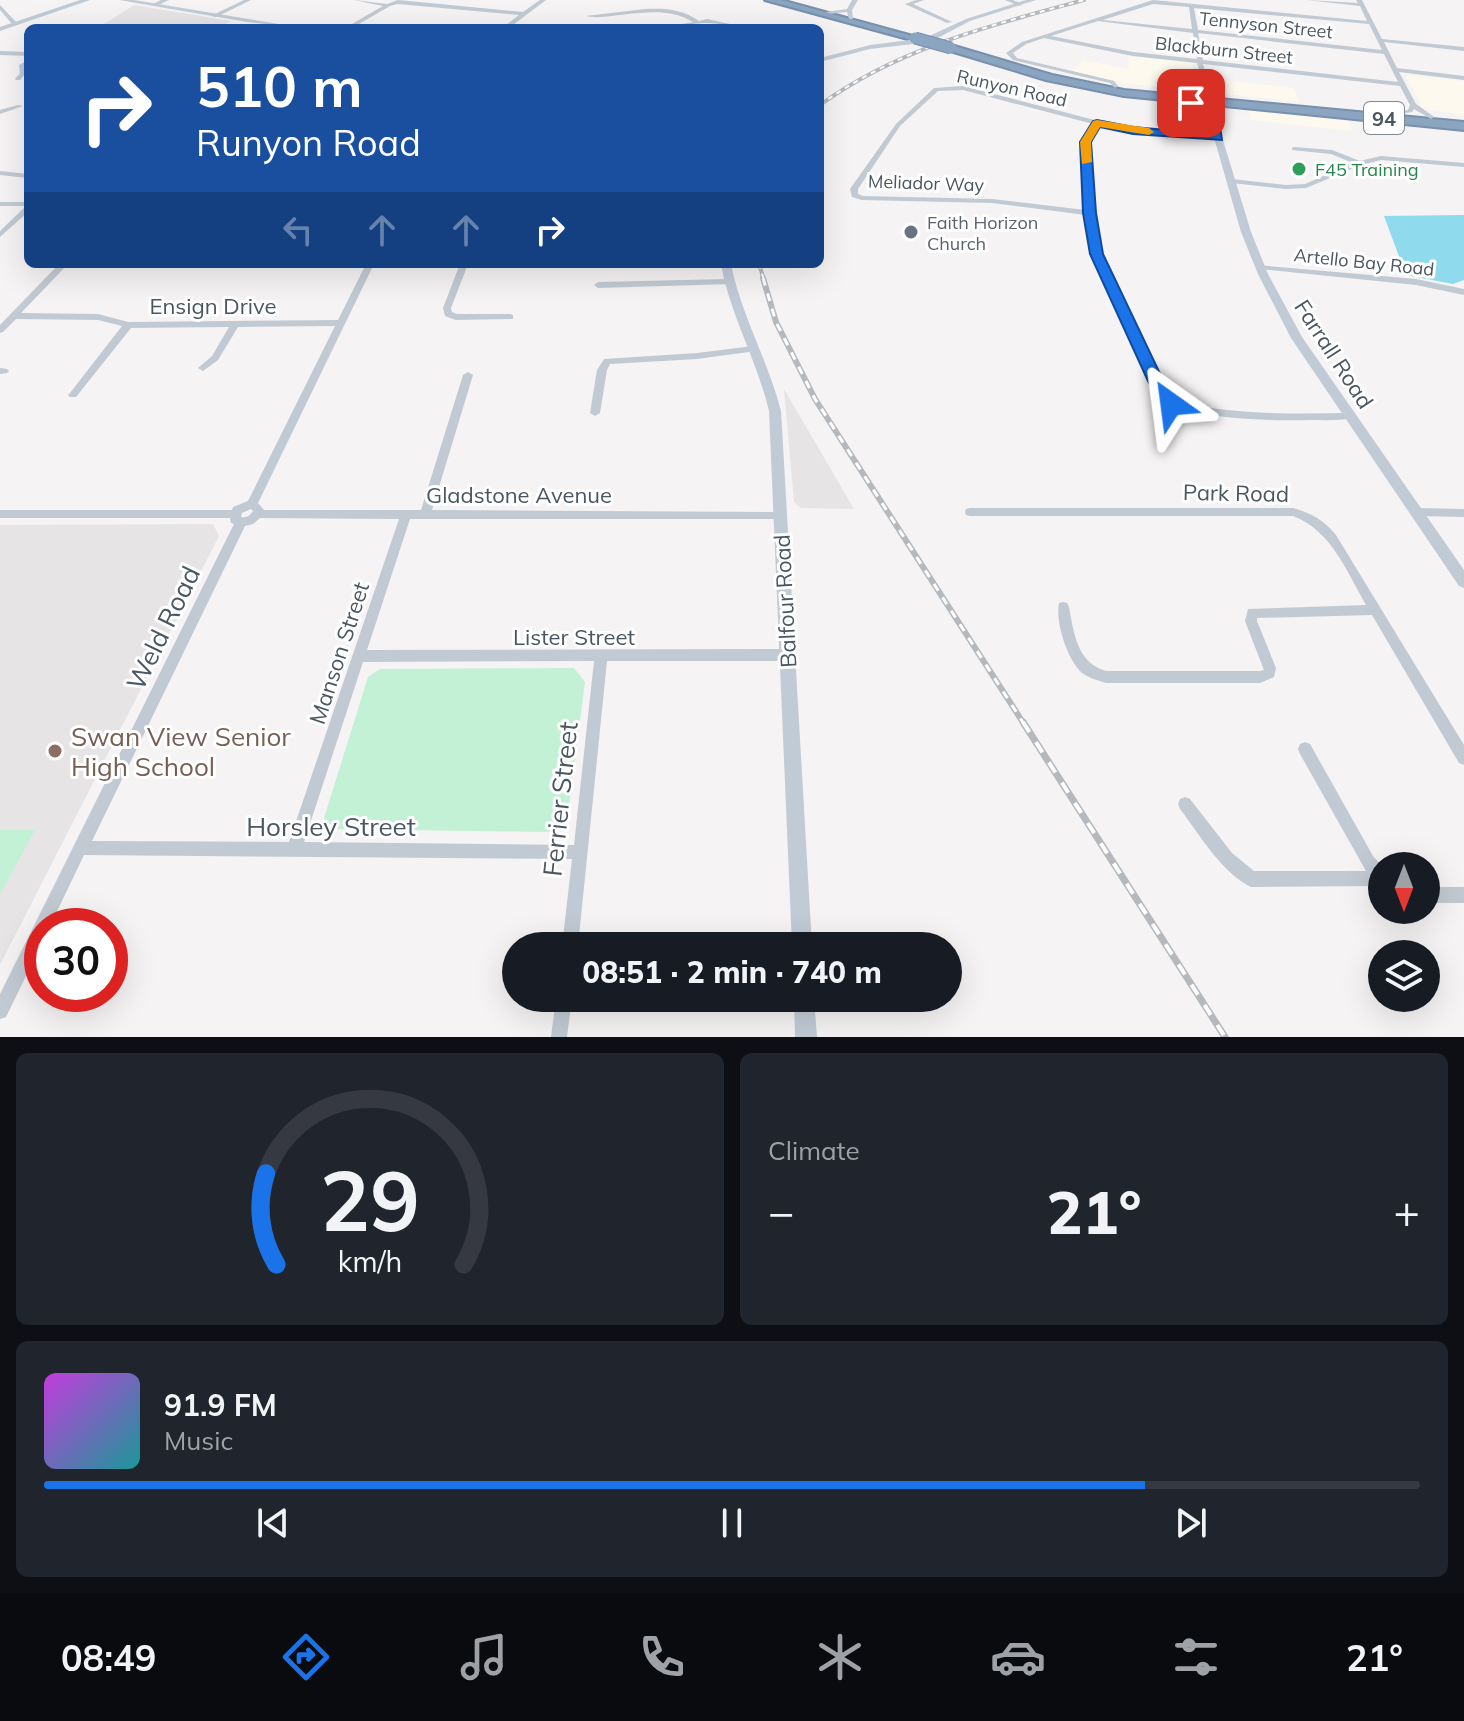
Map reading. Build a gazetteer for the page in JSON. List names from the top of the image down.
{
  "streets": {
    "highway": ["94"],
    "main road": ["Farrall Road", "Balfour Road"],
    "street": [
      "Tennyson Street",
      "Blackburn Street",
      "Runyon Road",
      "Meliador Way",
      "Artello Bay Road",
      "Ensign Drive",
      "Park Road",
      "Gladstone Avenue",
      "Weld Road",
      "Lister Street",
      "Manson Street",
      "Ferrier Street",
      "Horsley Street"
    ]
  },
  "crossings": [
    ["Runyon Road", "94"],
    ["Runyon Road", "Meliador Way"],
    ["Runyon Road", "Farrall Road"],
    ["94", "Farrall Road"],
    ["Artello Bay Road", "Farrall Road"],
    ["Gladstone Avenue", "Balfour Road"],
    ["Gladstone Avenue", "Weld Road"],
    ["Gladstone Avenue", "Manson Street"],
    ["Balfour Road", "Lister Street"],
    ["Weld Road", "Horsley Street"],
    ["Lister Street", "Manson Street"],
    ["Lister Street", "Ferrier Street"],
    ["Manson Street", "Horsley Street"],
    ["Ferrier Street", "Horsley Street"]
  ],
  "places": ["F45 Training", "Faith Horizon Church", "Swan View Senior High School"],
  "north": "bottom",
  "page": {
    "turn": ["510 m", "Runyon Road"],
    "limit": "30",
    "trip": "08:51 · 2 min · 740 m",
    "tile": "Climate",
    "heat": ["−", "21°", "+"],
    "song": ["91.9 FM", "Music"],
    "tabs": ["08:49", "21°"],
    "gauge": ["29", "km/h"]
  }
}
